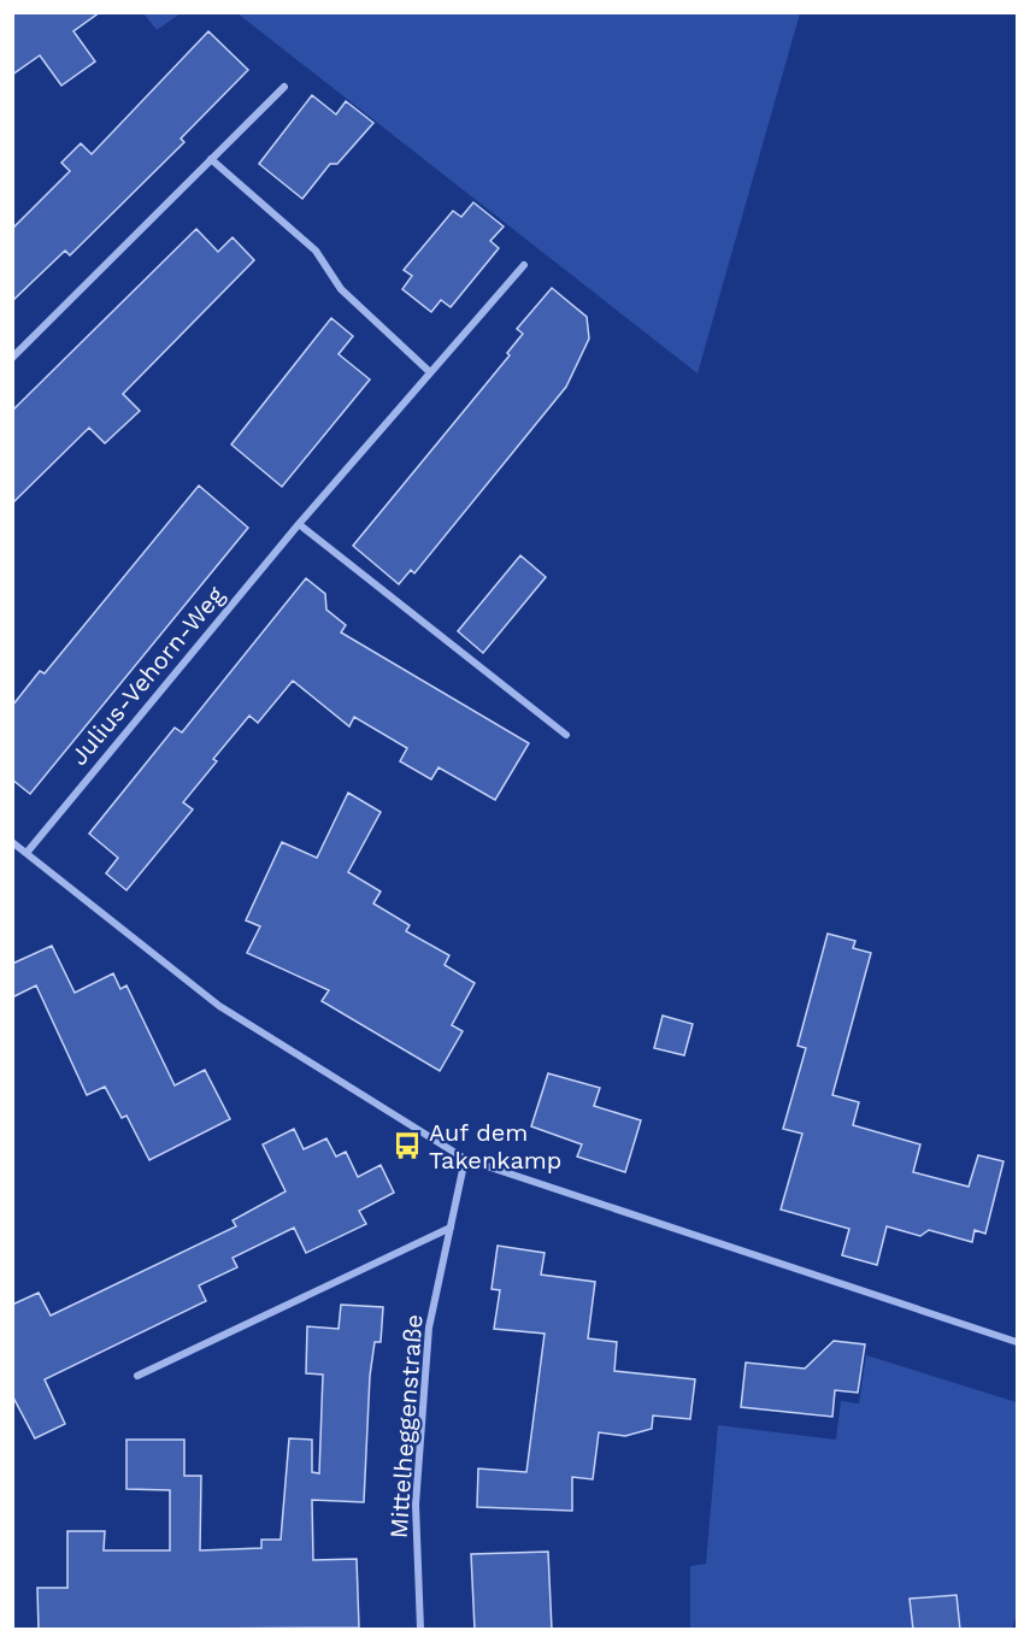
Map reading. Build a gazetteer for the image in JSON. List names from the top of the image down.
{
  "streets": {
    "street": ["Julius-Vehorn-Weg", "Mittelheggenstraße"]
  },
  "places": {
    "bus stop": ["Auf dem Takenkamp"]
  }
}
